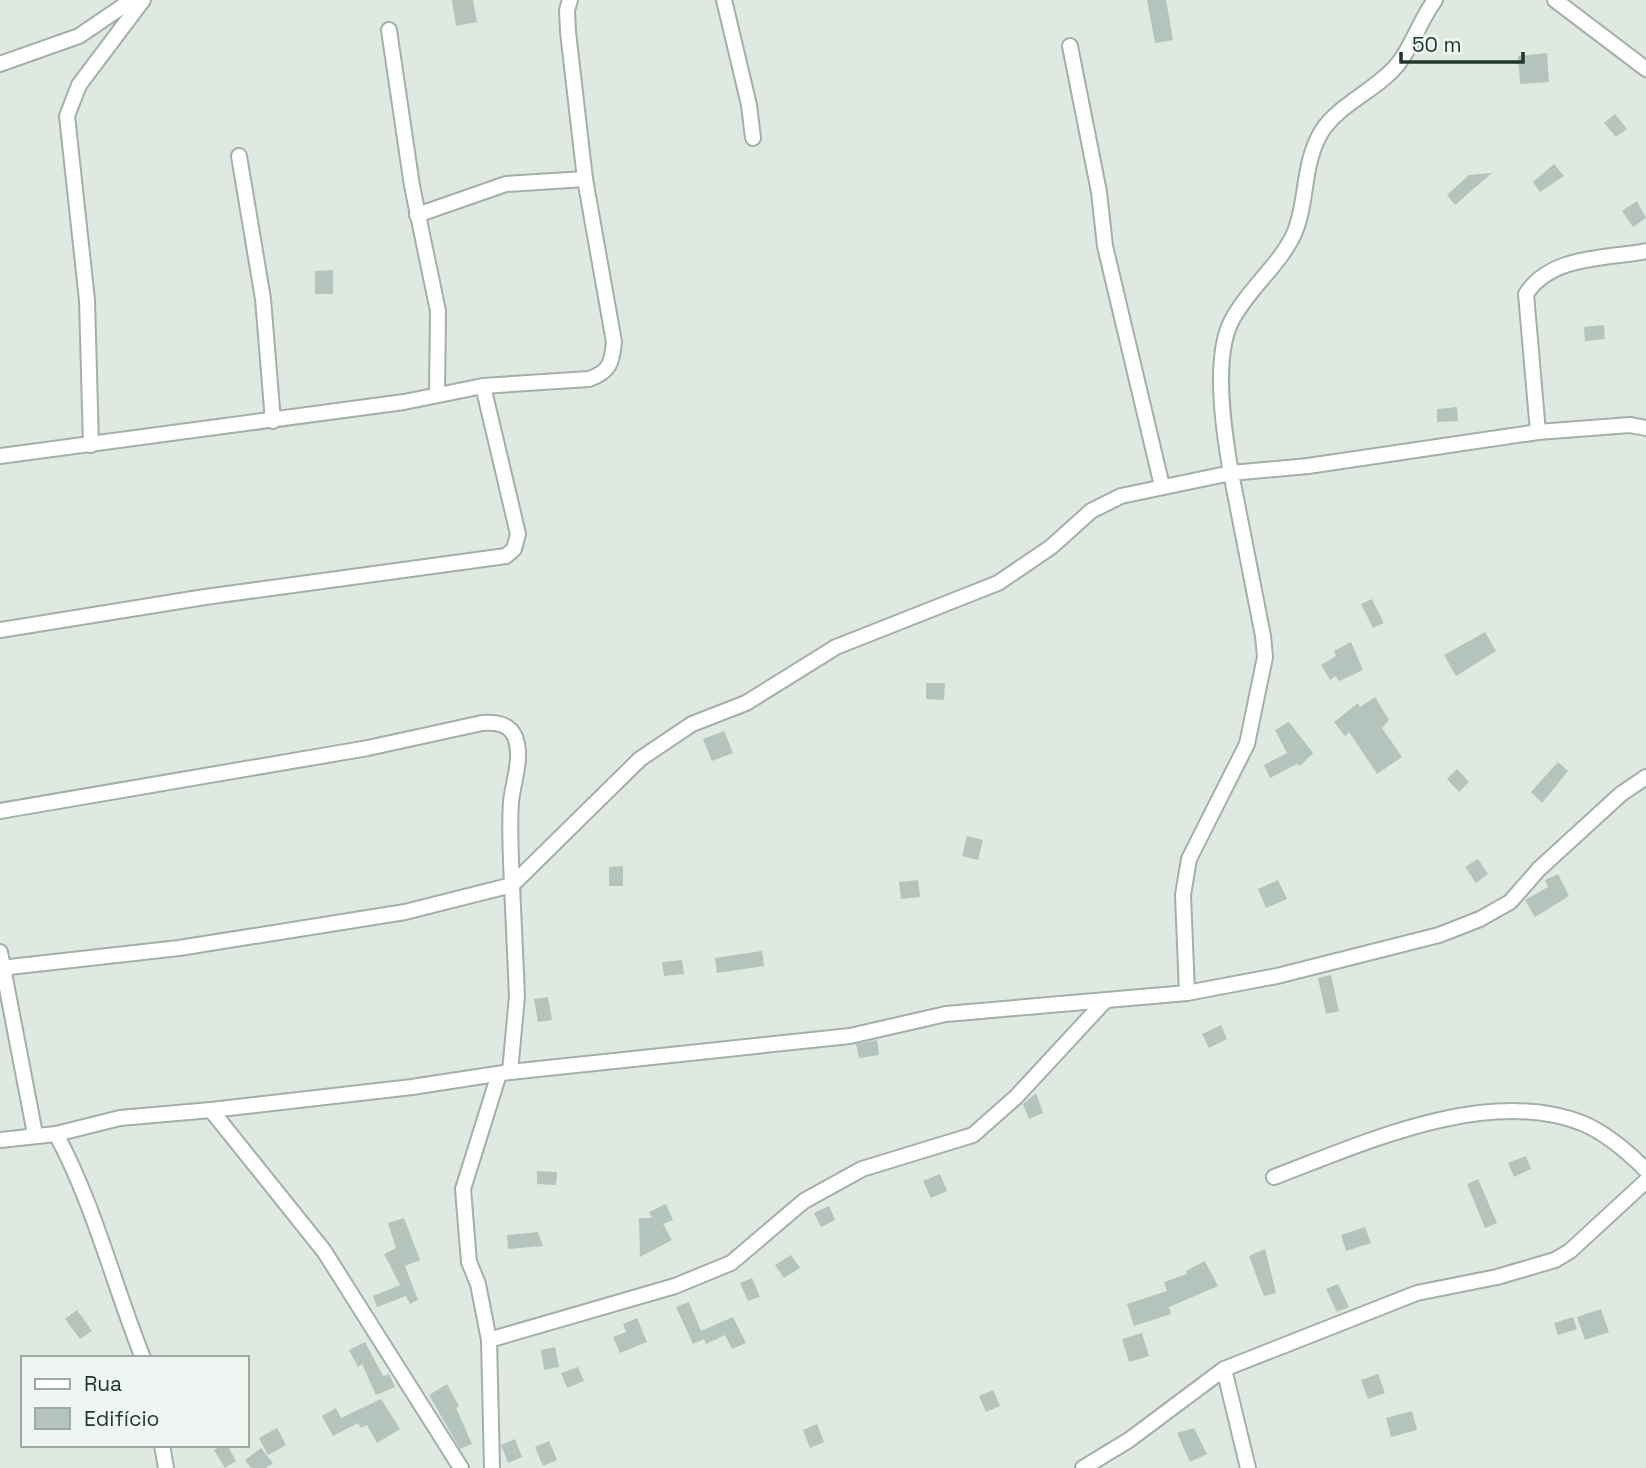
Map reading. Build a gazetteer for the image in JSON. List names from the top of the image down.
{
  "legend": ["Rua", "Edifício"],
  "scale_bar": "50 m"
}
